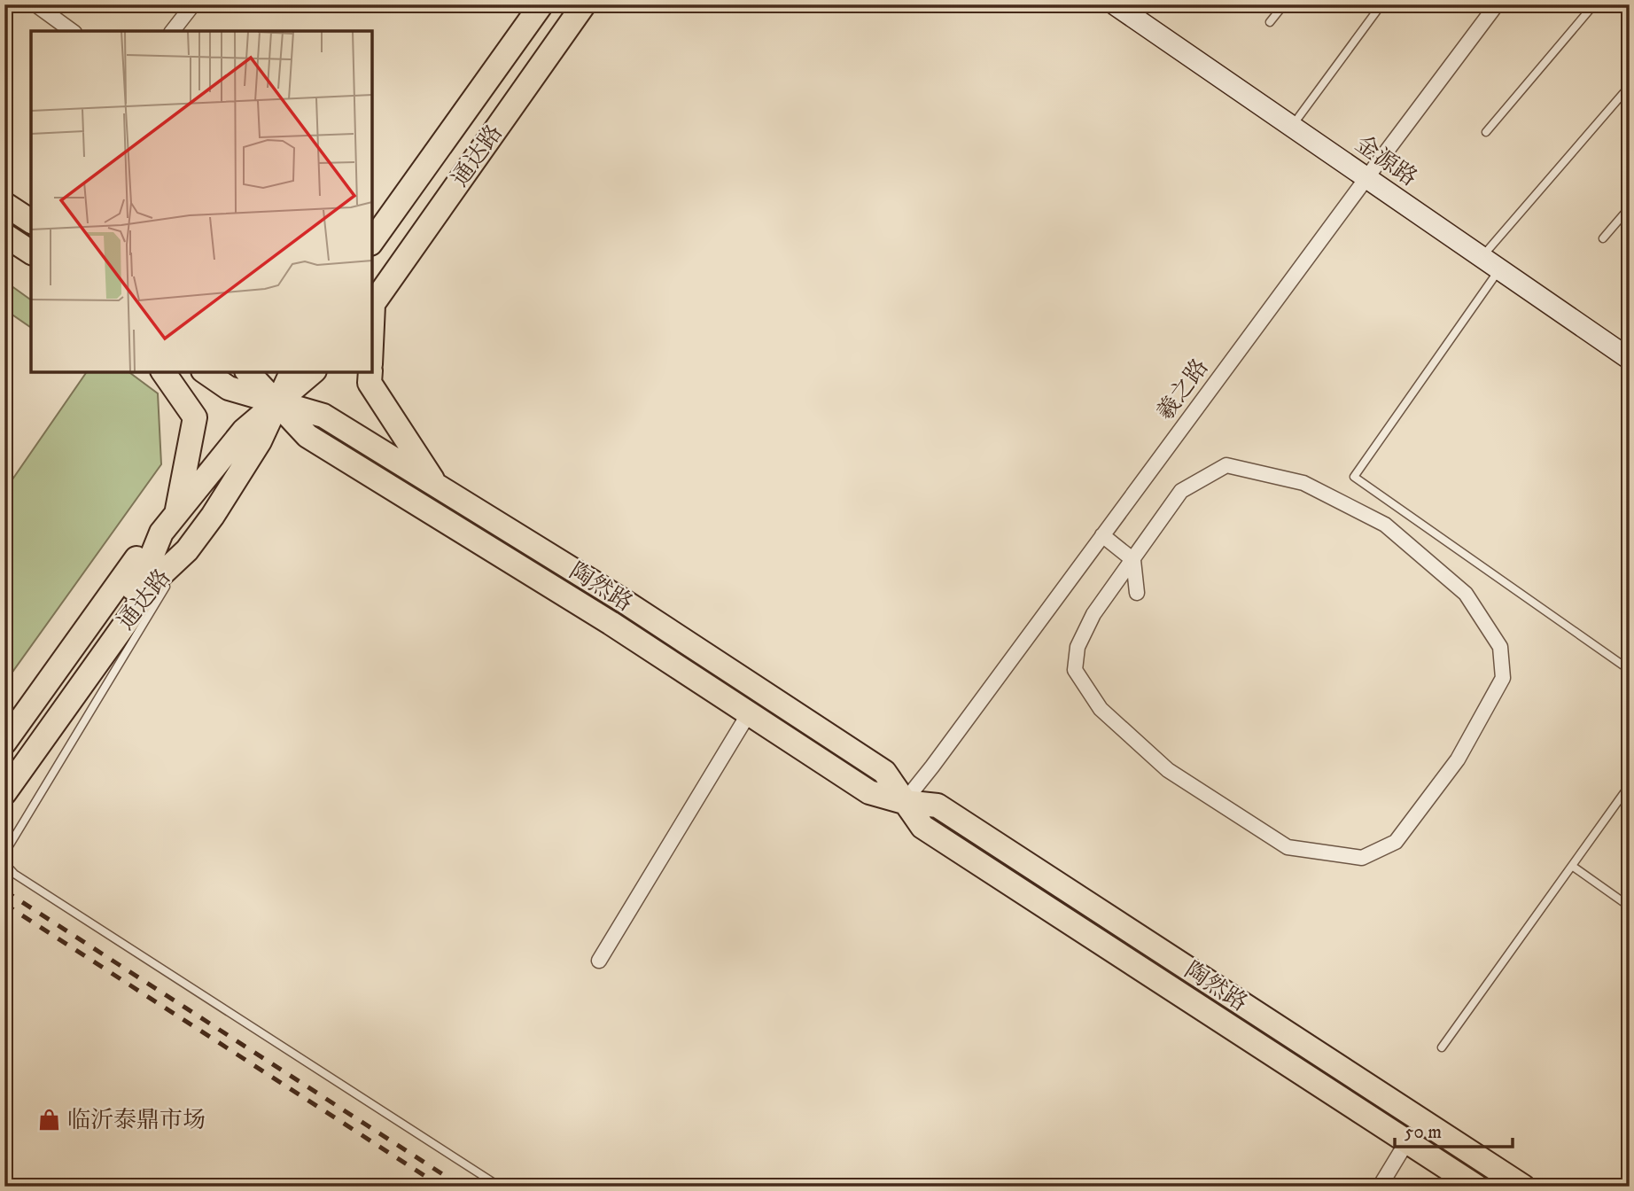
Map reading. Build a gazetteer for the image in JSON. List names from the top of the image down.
{
  "streets": {
    "main road": ["通达路", "陶然路"],
    "street": ["金源路", "羲之路"]
  },
  "crossings": [
    ["通达路", "陶然路"],
    ["金源路", "羲之路"],
    ["羲之路", "陶然路"]
  ],
  "places": {
    "shop": ["临沂泰鼎市场"]
  },
  "scale_bar": "50 m"
}
